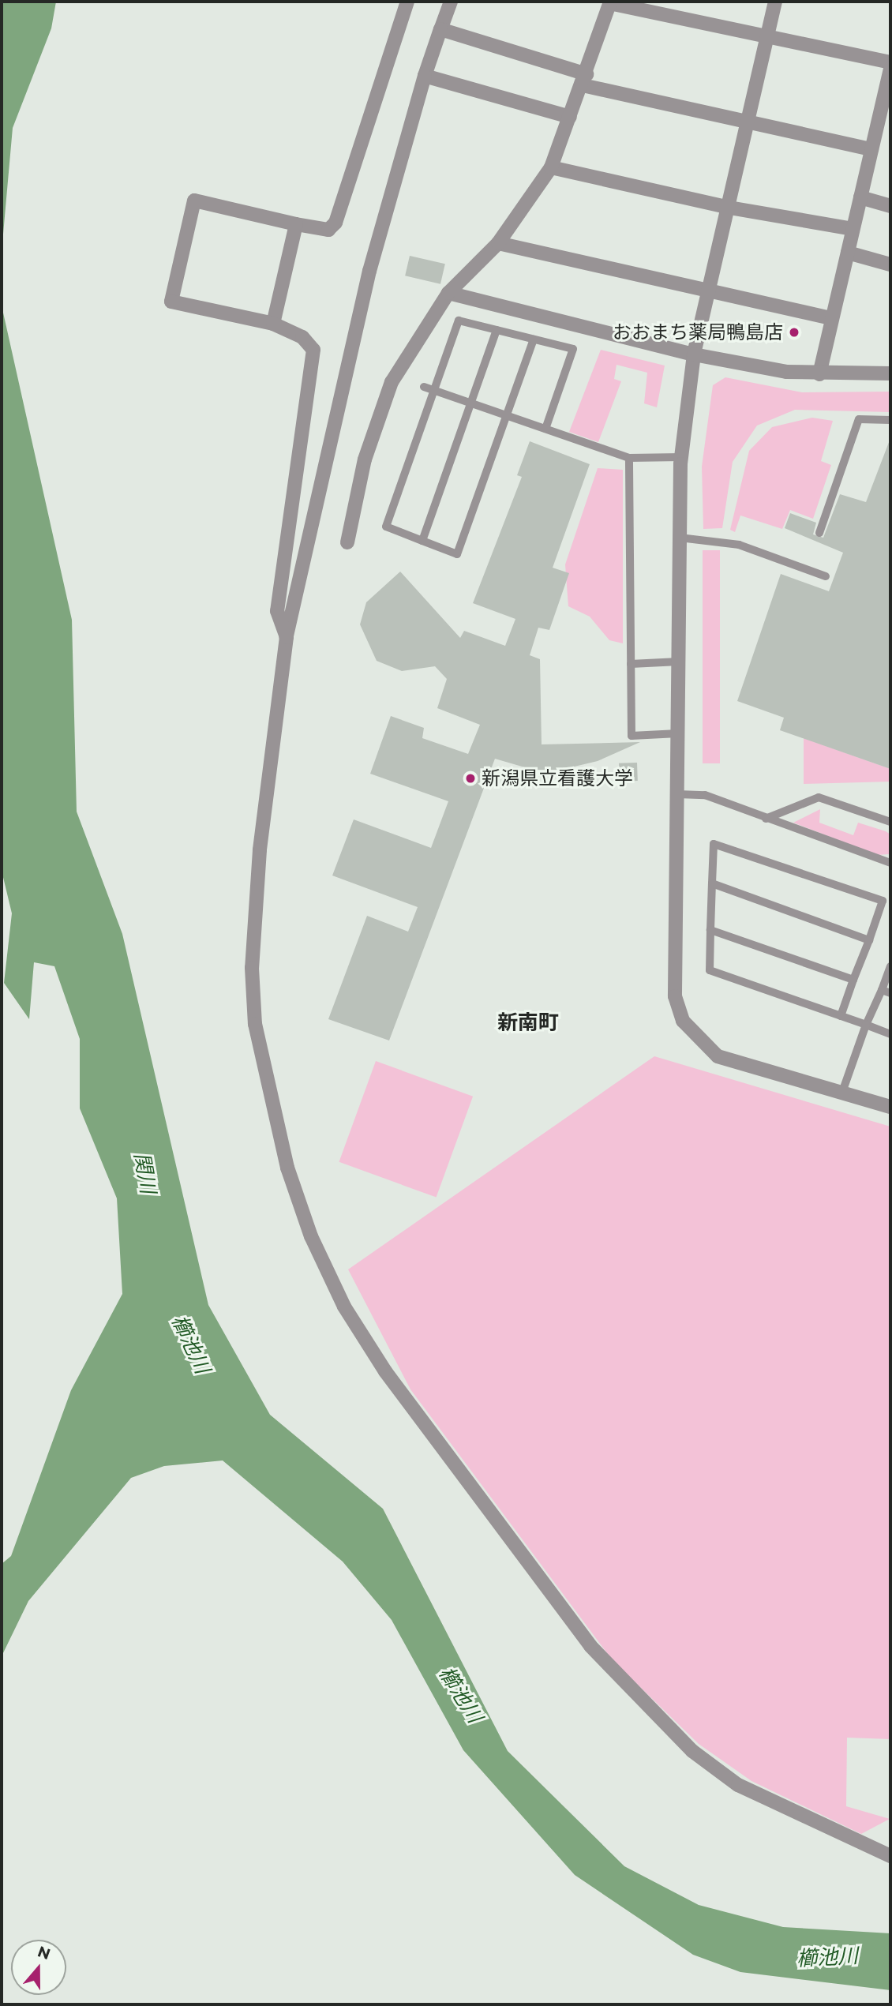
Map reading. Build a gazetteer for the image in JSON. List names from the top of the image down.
{
  "districts": ["新南町"],
  "water": ["関川", "櫛池川"],
  "places": ["おおまち薬局鴨島店", "新潟県立看護大学"],
  "north": "top"
}
